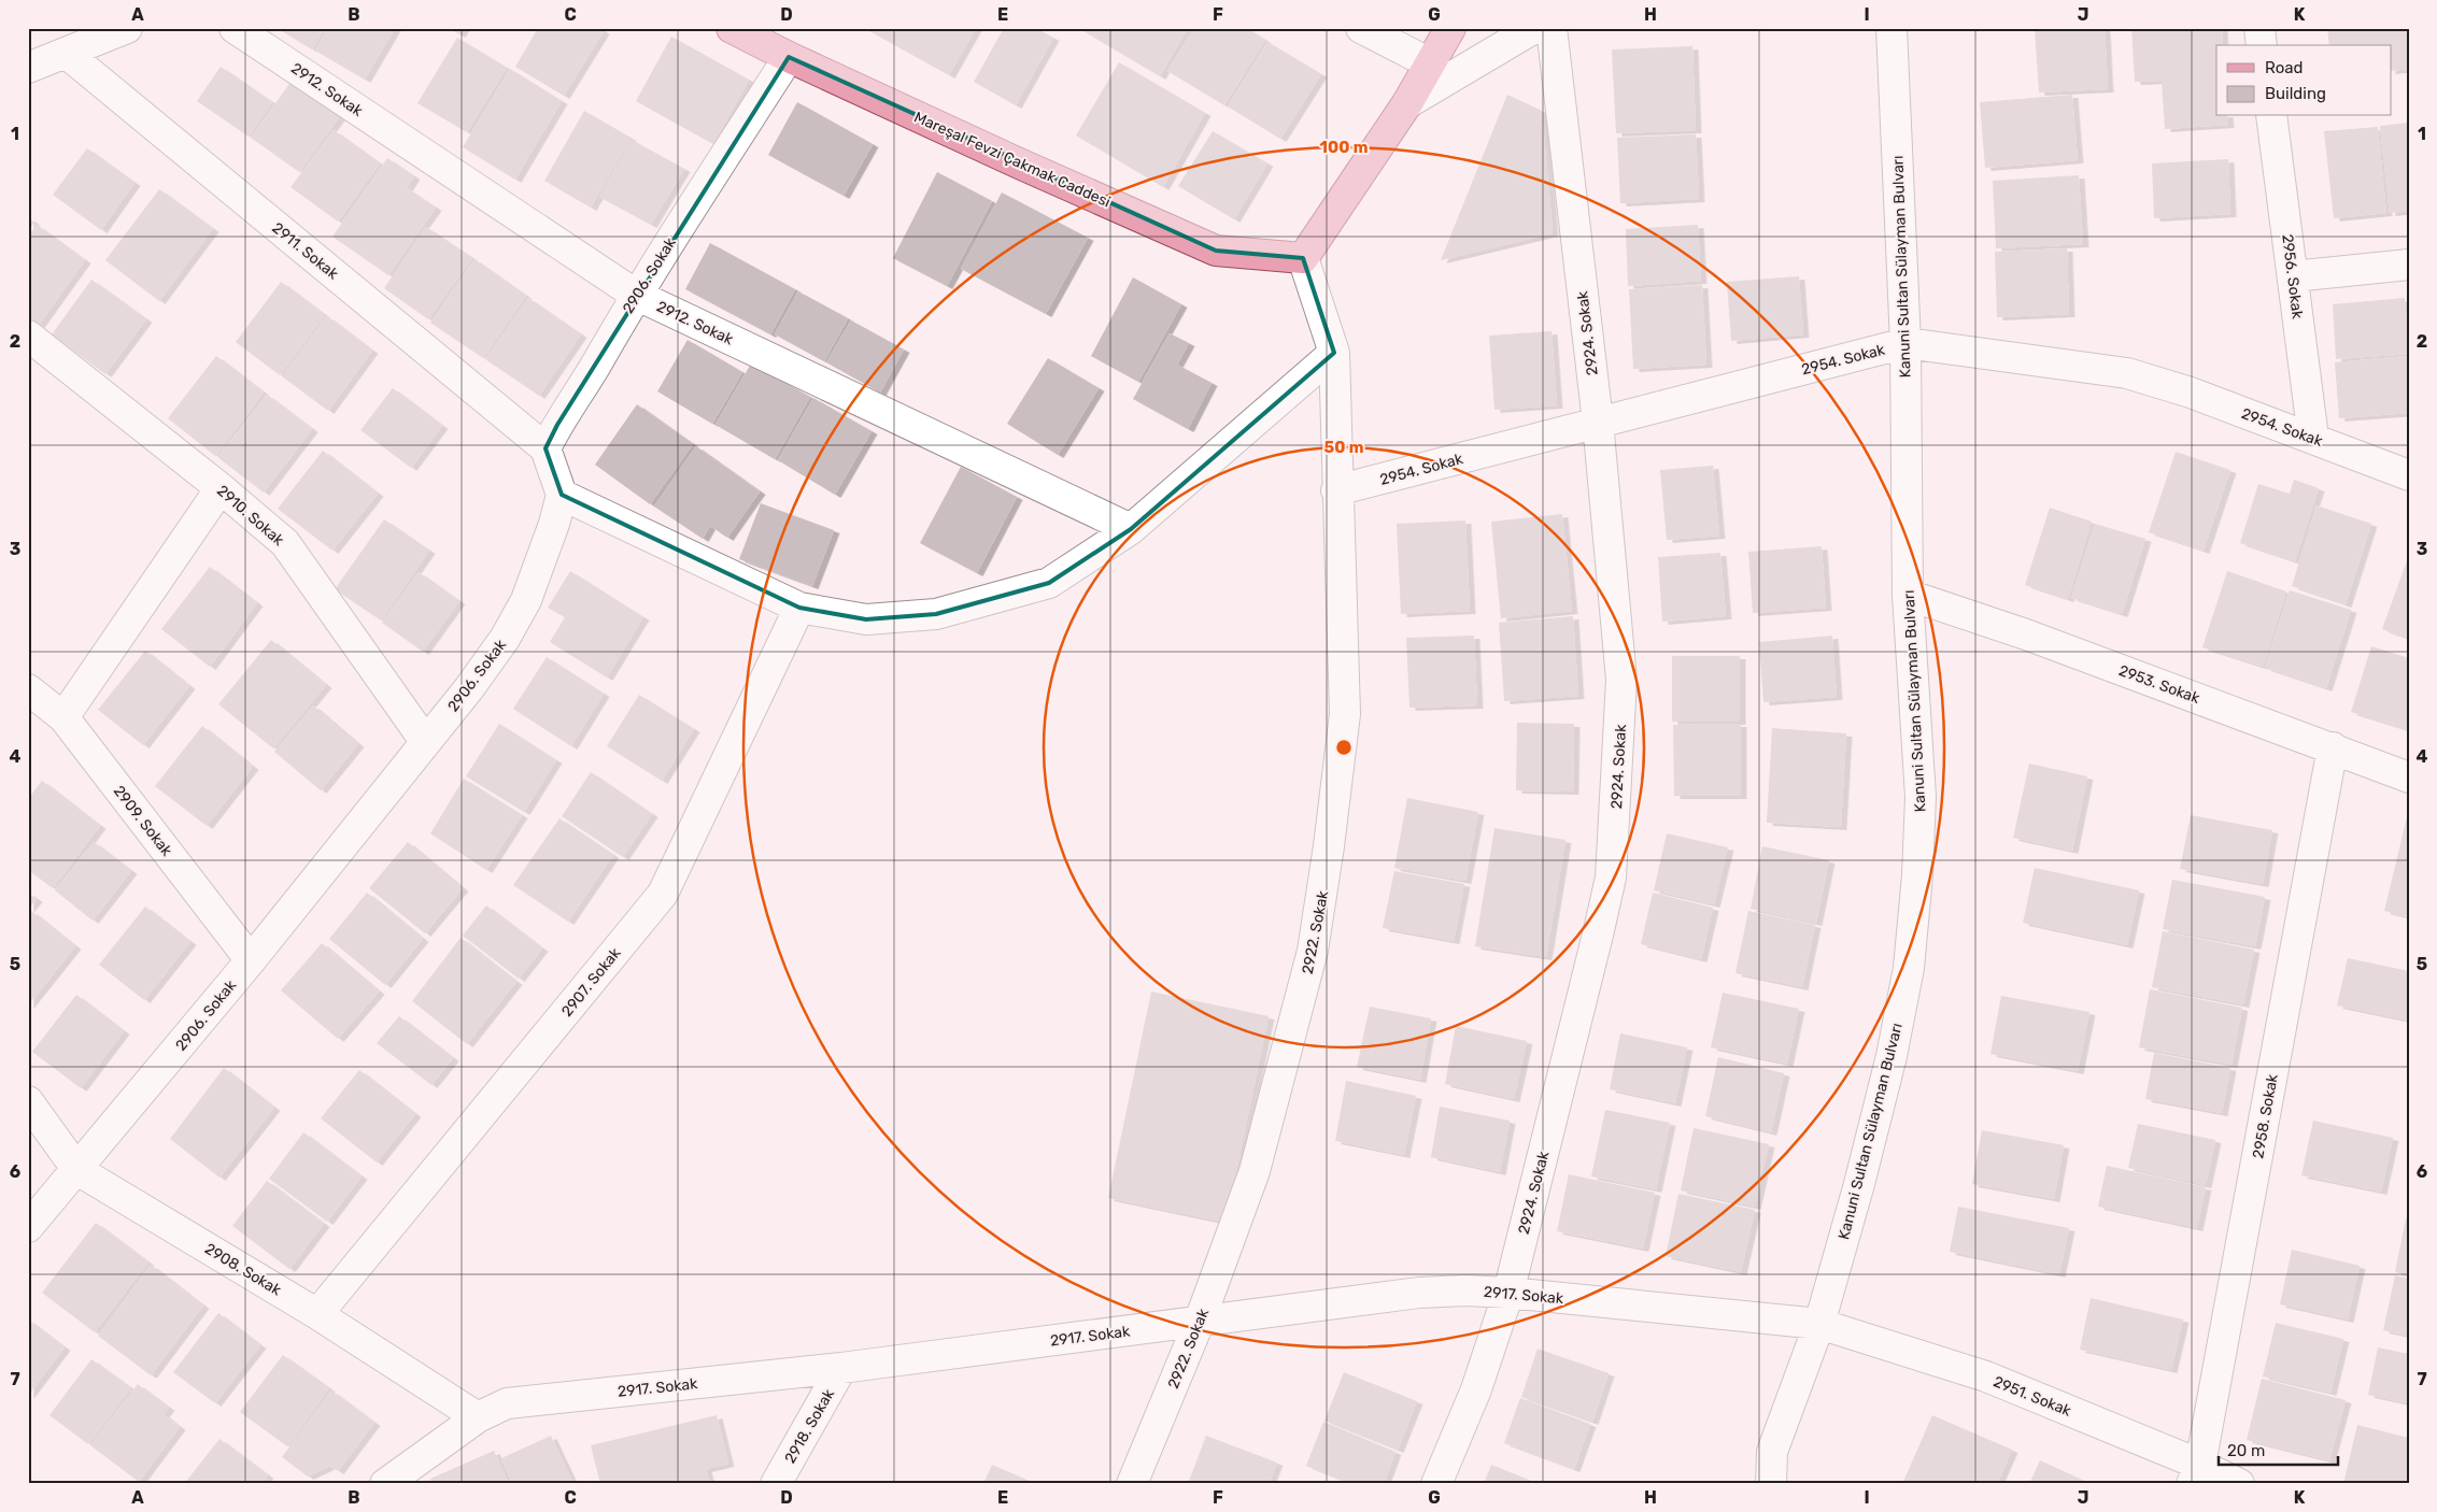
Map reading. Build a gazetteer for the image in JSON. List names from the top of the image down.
{
  "streets": {
    "main road": ["Mareşal Fevzi Çakmak Caddesi"],
    "street": [
      "2912. Sokak",
      "2911. Sokak",
      "Kanuni Sultan Sülayman Bulvarı",
      "2906. Sokak",
      "2956. Sokak",
      "2924. Sokak",
      "2954. Sokak",
      "2910. Sokak",
      "2953. Sokak",
      "2909. Sokak",
      "2922. Sokak",
      "2907. Sokak",
      "2958. Sokak",
      "2908. Sokak",
      "2917. Sokak",
      "2951. Sokak",
      "2918. Sokak"
    ]
  },
  "crossings": [
    ["2912. Sokak", "2906. Sokak"],
    ["Mareşal Fevzi Çakmak Caddesi", "2906. Sokak"],
    ["2911. Sokak", "2906. Sokak"],
    ["Kanuni Sultan Sülayman Bulvarı", "2954. Sokak"],
    ["Kanuni Sultan Sülayman Bulvarı", "2953. Sokak"],
    ["Kanuni Sultan Sülayman Bulvarı", "2917. Sokak"],
    ["Kanuni Sultan Sülayman Bulvarı", "2951. Sokak"],
    ["2906. Sokak", "2910. Sokak"],
    ["2906. Sokak", "2909. Sokak"],
    ["2906. Sokak", "2908. Sokak"],
    ["2956. Sokak", "2954. Sokak"],
    ["2924. Sokak", "2954. Sokak"],
    ["2924. Sokak", "2917. Sokak"],
    ["2954. Sokak", "2922. Sokak"],
    ["2953. Sokak", "2958. Sokak"],
    ["2922. Sokak", "2917. Sokak"],
    ["2907. Sokak", "2908. Sokak"],
    ["2958. Sokak", "2951. Sokak"],
    ["2908. Sokak", "2917. Sokak"],
    ["2917. Sokak", "2951. Sokak"],
    ["2917. Sokak", "2918. Sokak"]
  ],
  "legend": ["Road", "Building"],
  "scale_bar": "20 m",
  "grid": {
    "columns": [
      "A",
      "B",
      "C",
      "D",
      "E",
      "F",
      "G",
      "H",
      "I",
      "J",
      "K"
    ],
    "rows": [
      "1",
      "2",
      "3",
      "4",
      "5",
      "6",
      "7"
    ]
  },
  "rings": ["100 m", "50 m"]
}
